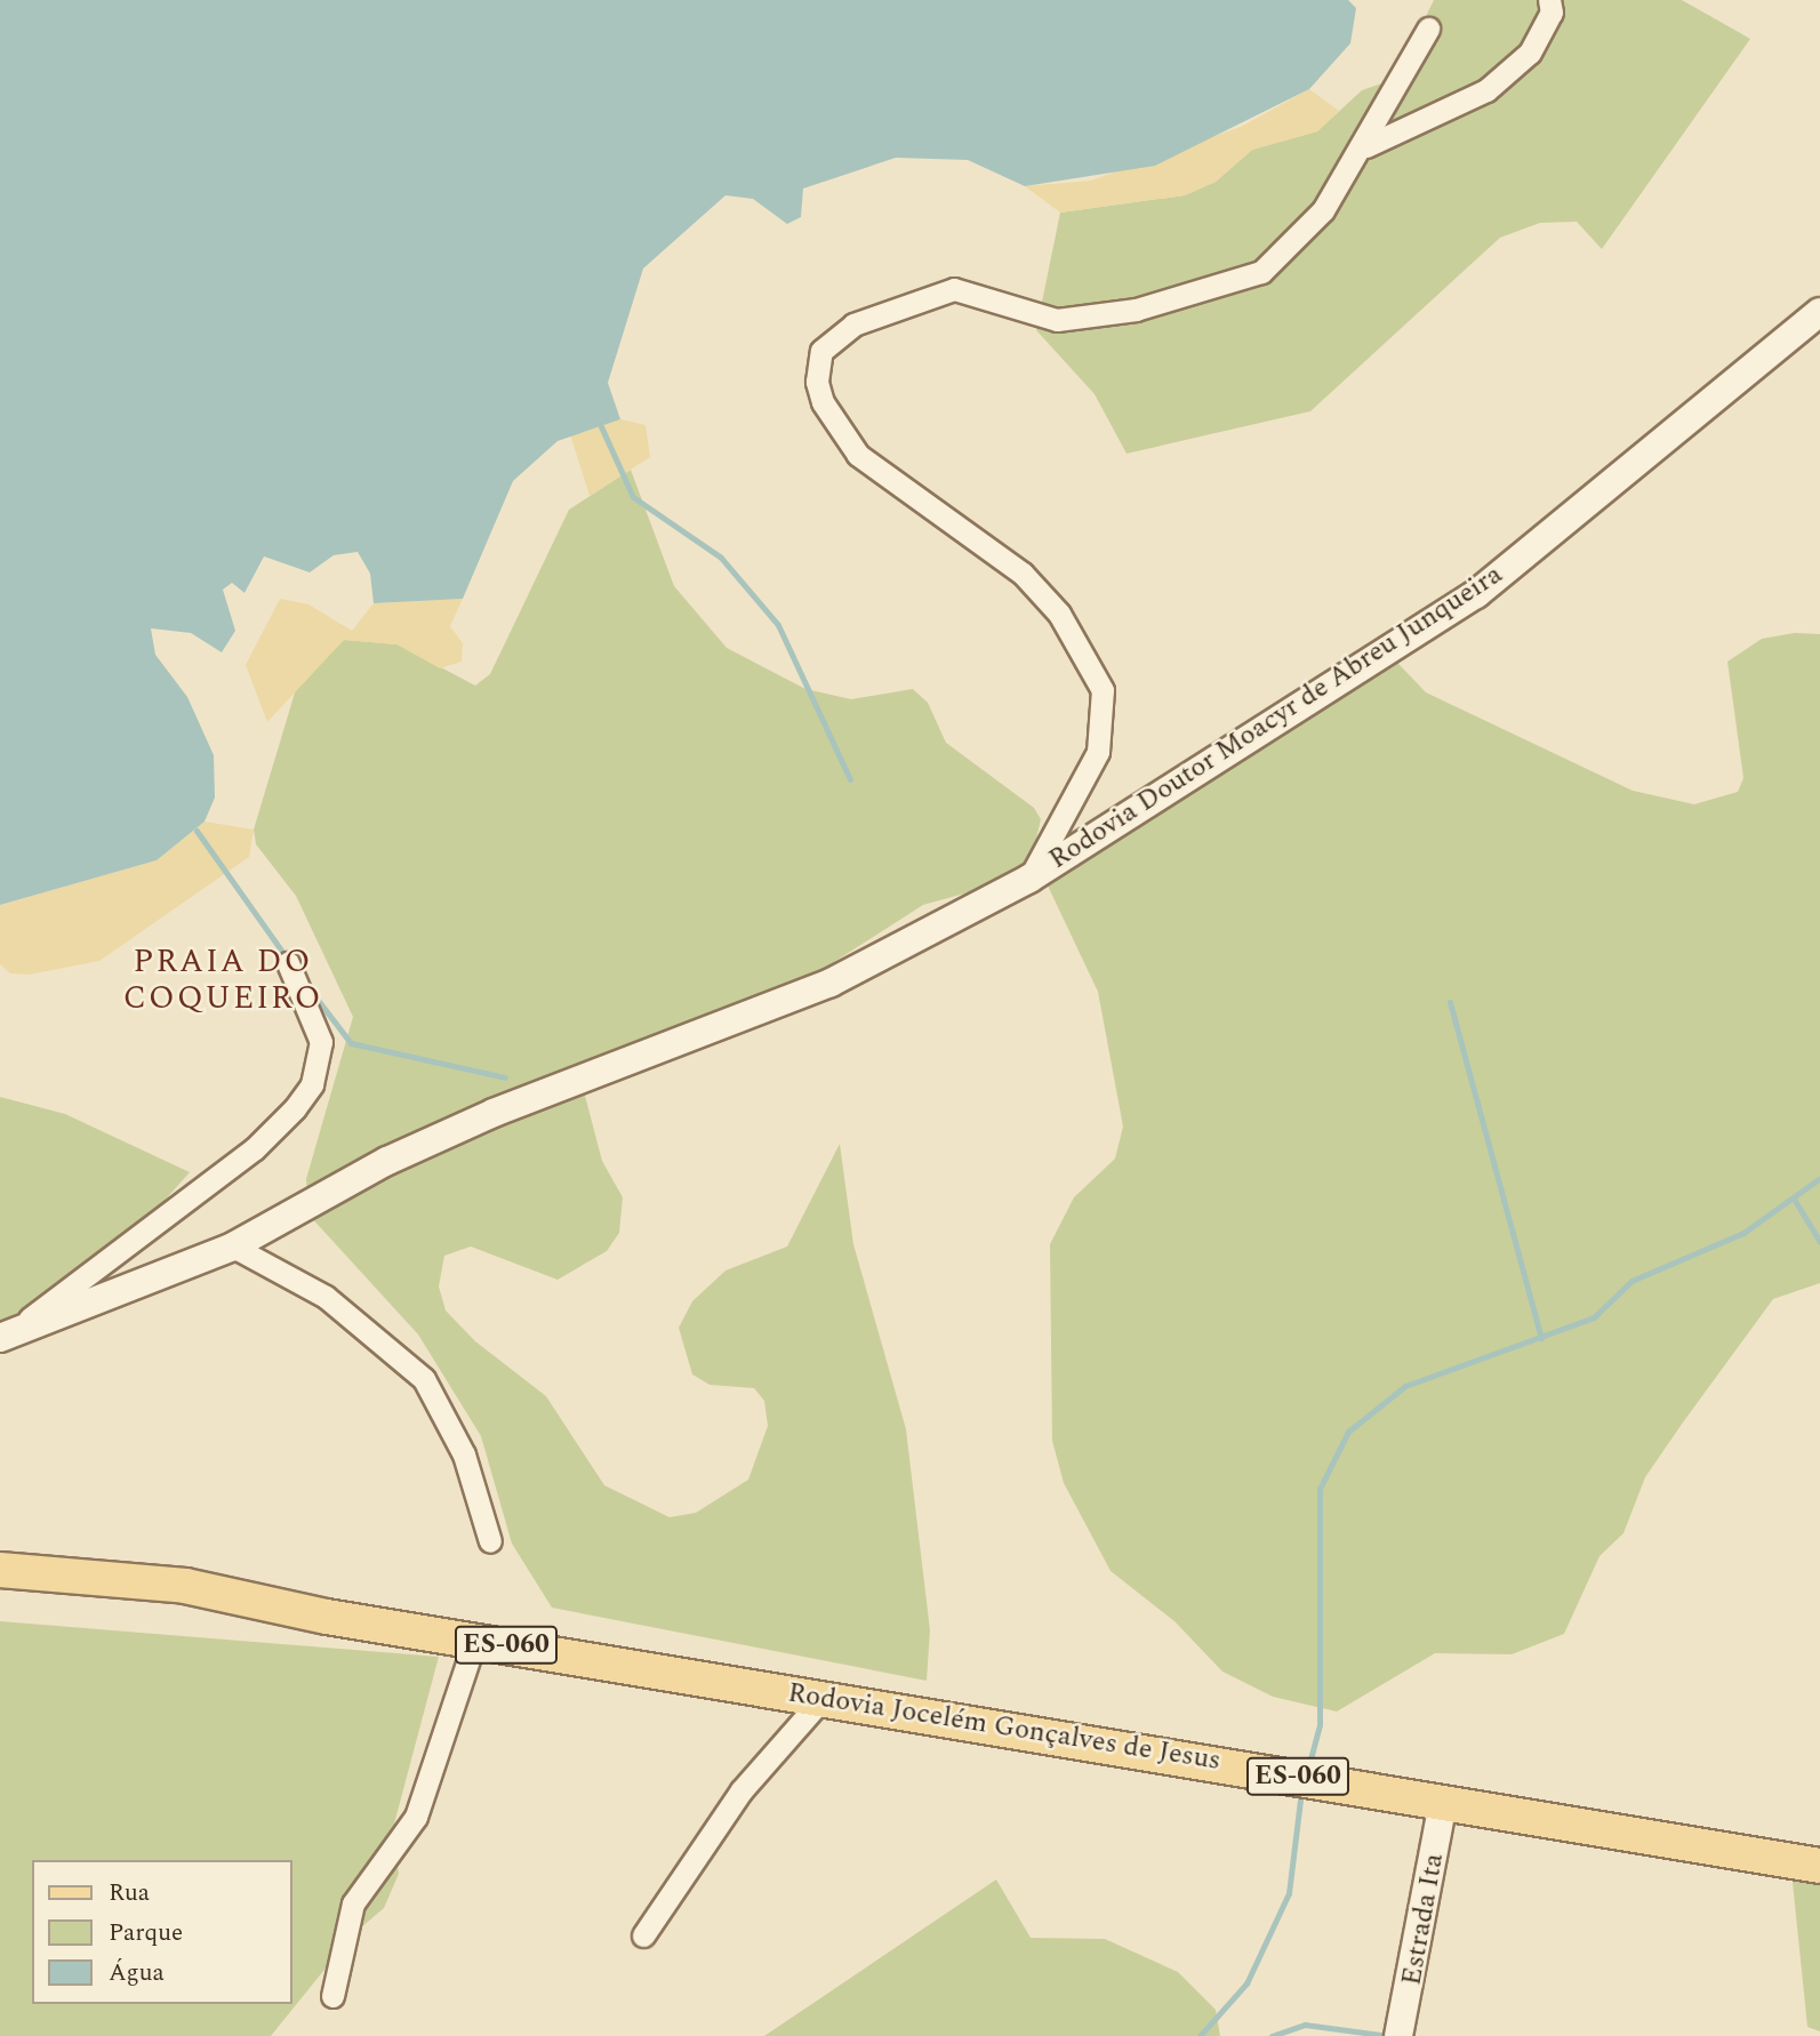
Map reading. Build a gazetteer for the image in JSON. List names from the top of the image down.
{
  "streets": {
    "main road": ["ES-060", "Rodovia Jocelém Gonçalves de Jesus"],
    "street": ["Rodovia Doutor Moacyr de Abreu Junqueira", "Estrada Ita"]
  },
  "crossings": [
    ["Rodovia Jocelém Gonçalves de Jesus", "Estrada Ita"]
  ],
  "districts": ["PRAIA DO COQUEIRO"],
  "legend": ["Rua", "Parque", "Água"]
}
